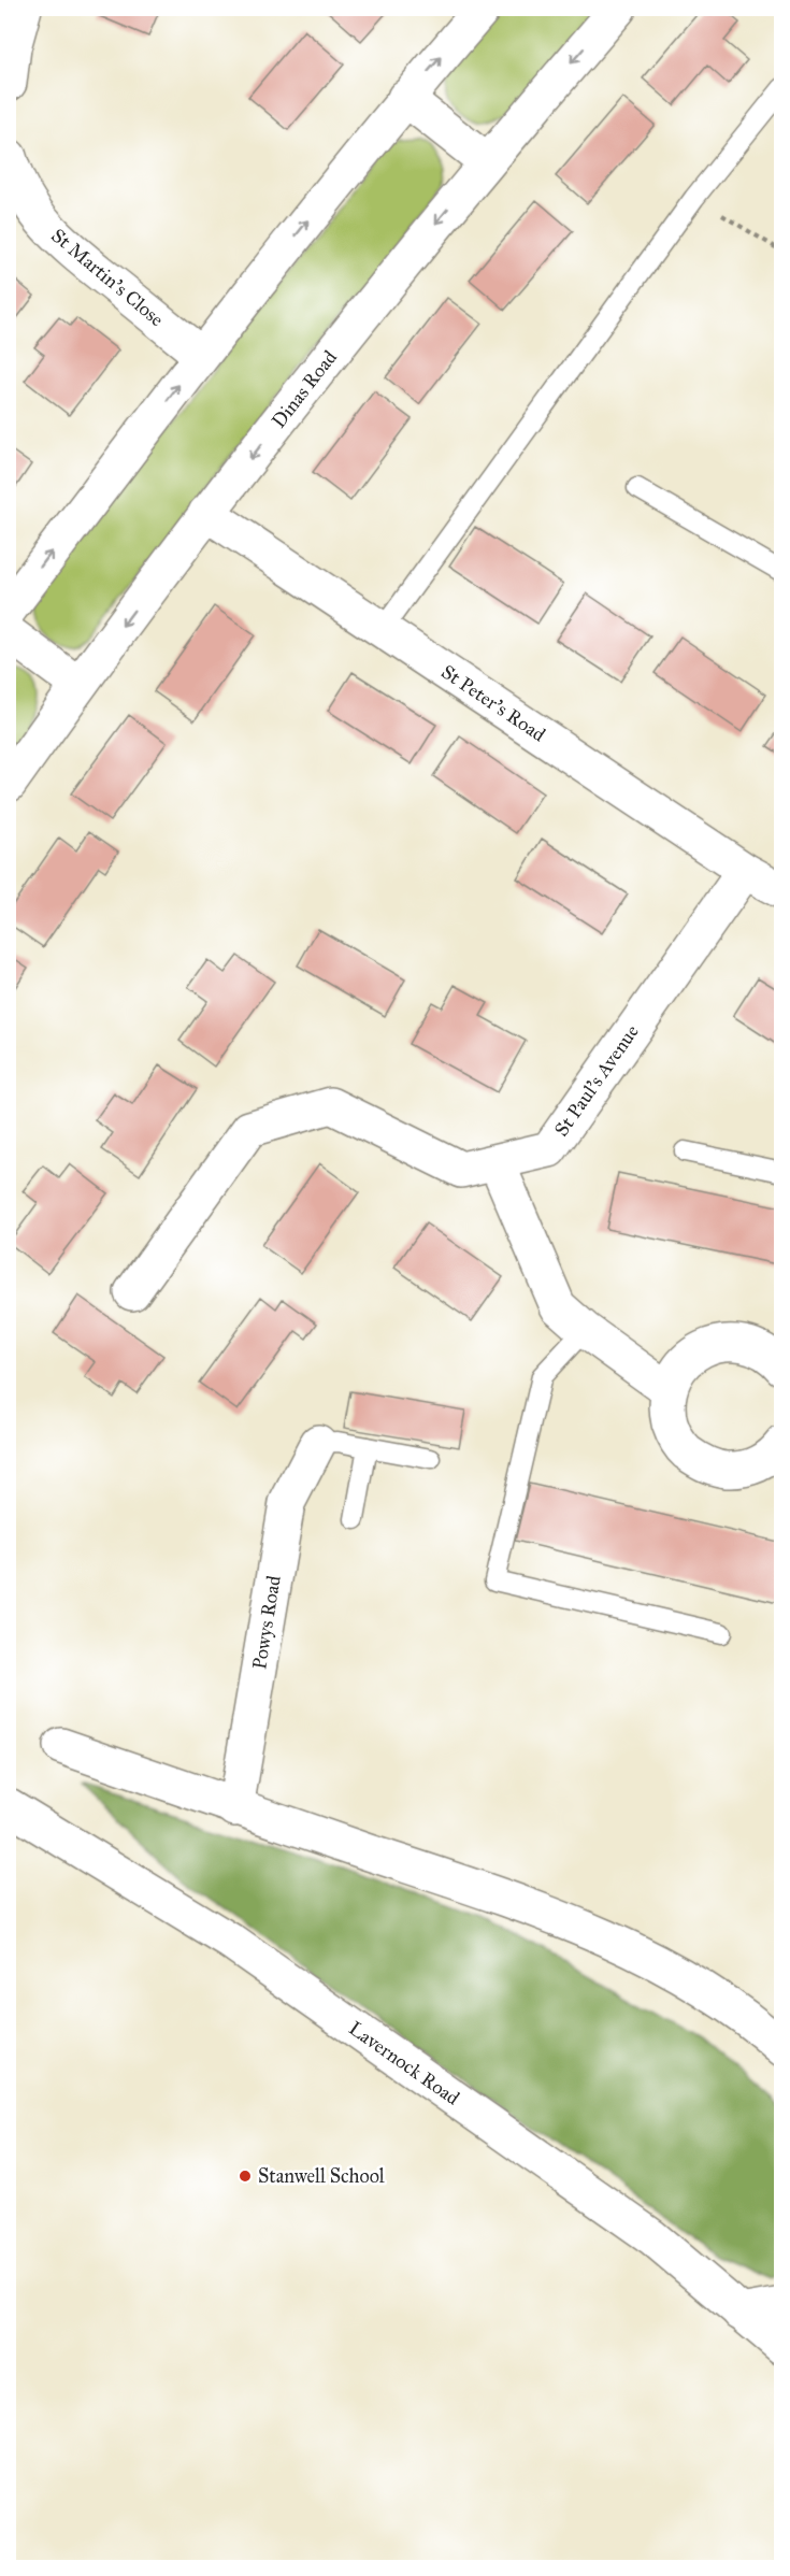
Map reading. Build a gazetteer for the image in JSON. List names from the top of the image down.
{
  "streets": {
    "street": [
      "St Martin's Close",
      "Dinas Road",
      "St Peter's Road",
      "St Paul's Avenue",
      "Powys Road",
      "Lavernock Road"
    ]
  },
  "crossings": [
    ["Dinas Road", "St Peter's Road"],
    ["St Peter's Road", "St Paul's Avenue"]
  ],
  "places": ["Stanwell School"]
}
